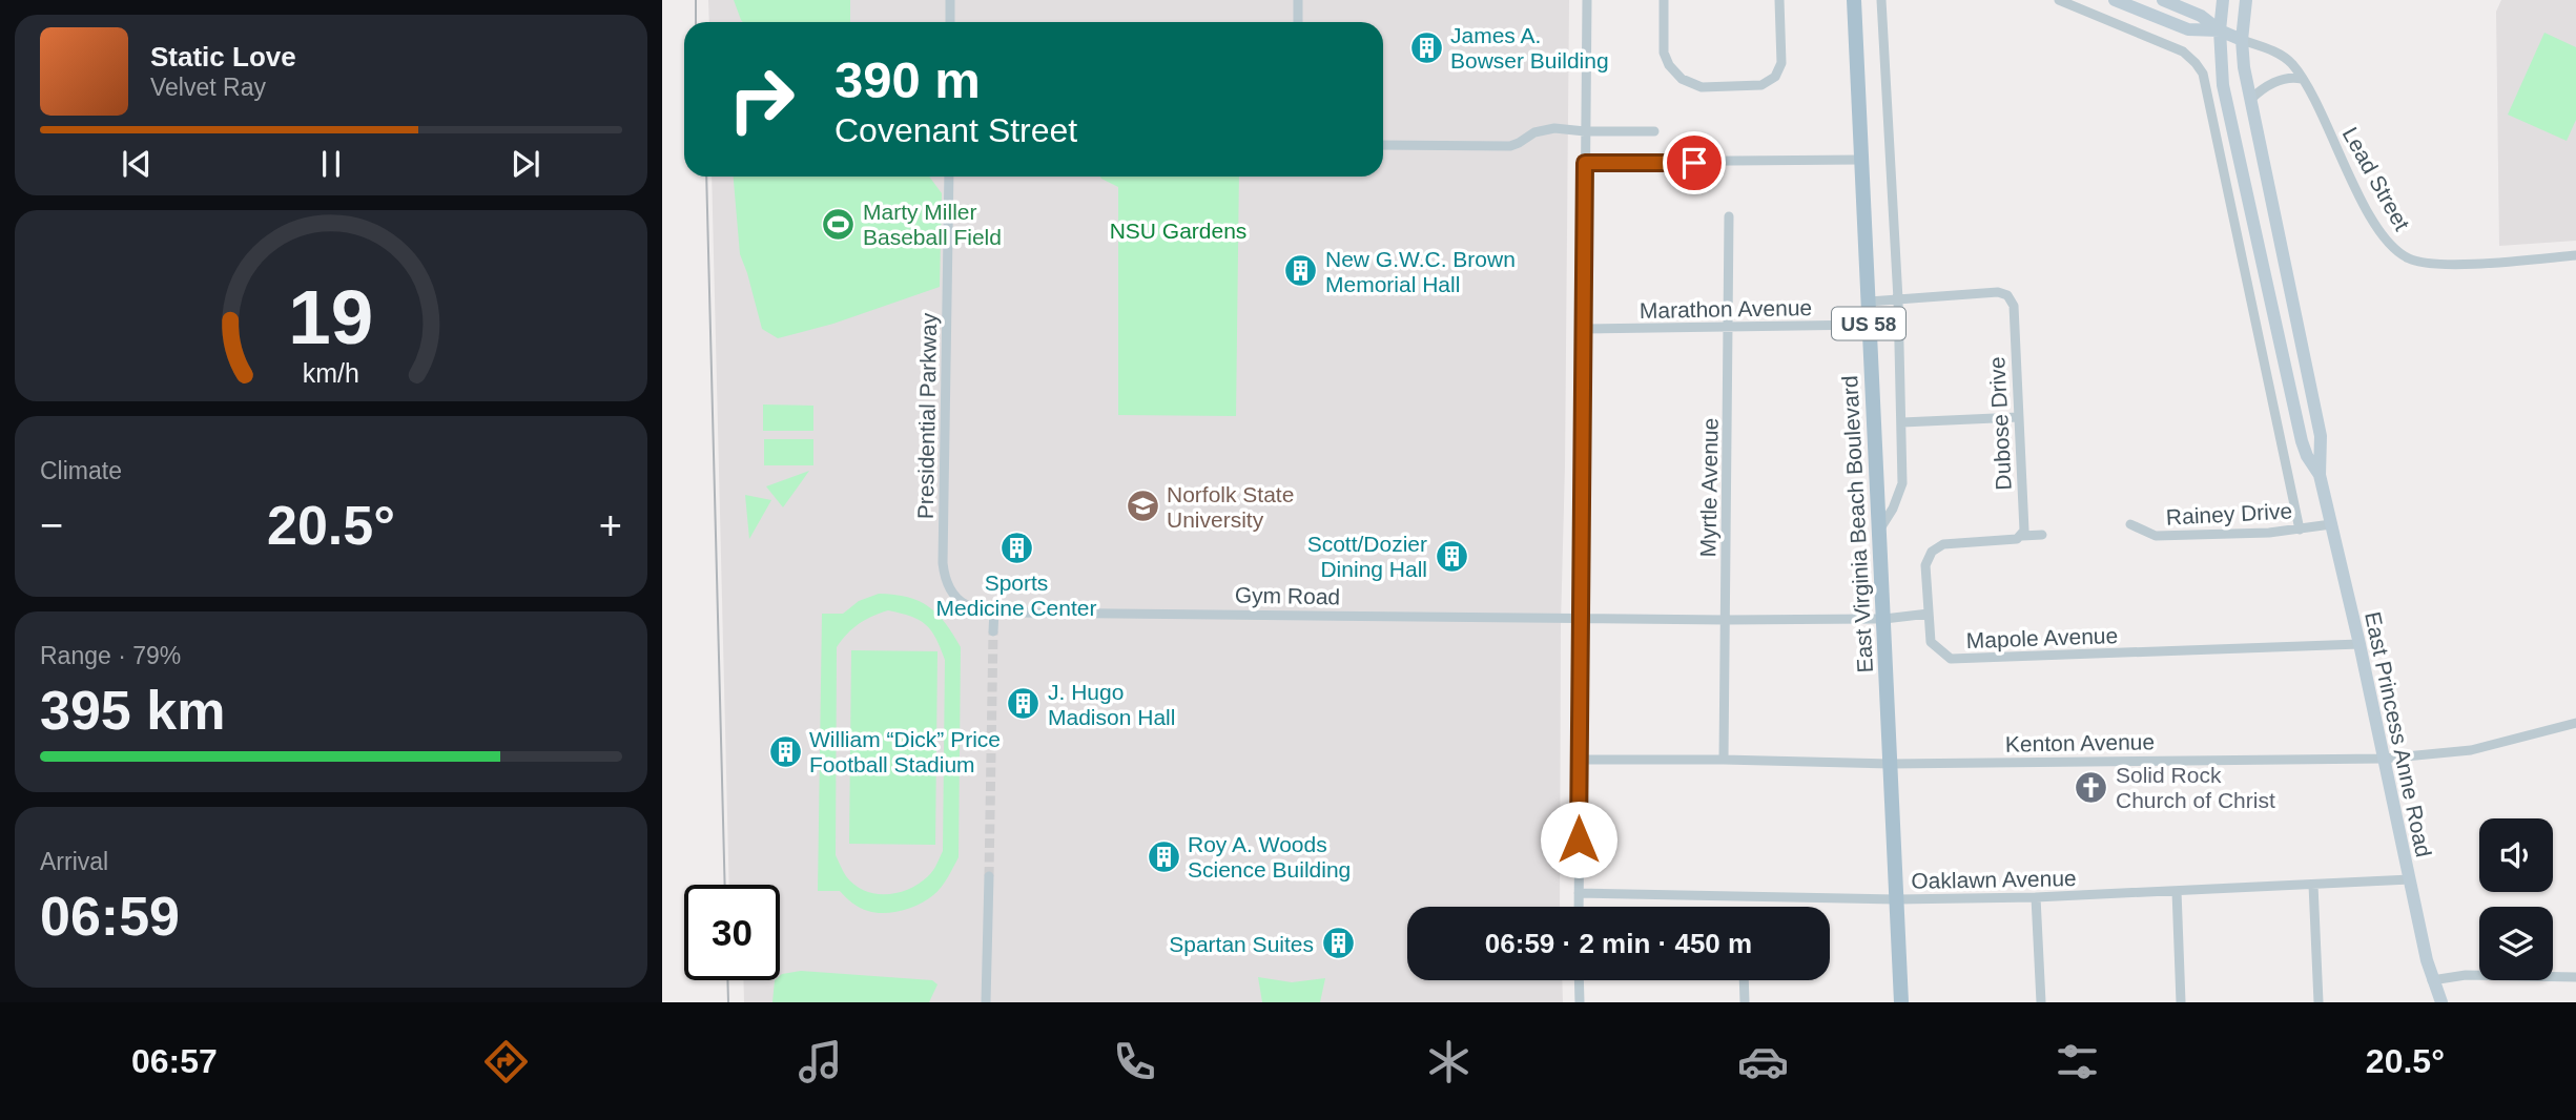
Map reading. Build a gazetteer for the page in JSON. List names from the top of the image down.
{
  "streets": {
    "main road": ["US 58", "East Virginia Beach Boulevard", "East Princess Anne Road"],
    "street": [
      "Lead Street",
      "Marathon Avenue",
      "Presidential Parkway",
      "Dubose Drive",
      "Myrtle Avenue",
      "Rainey Drive",
      "Gym Road",
      "Mapole Avenue",
      "Kenton Avenue",
      "Oaklawn Avenue"
    ]
  },
  "crossings": [
    ["Lead Street", "East Princess Anne Road"],
    ["Marathon Avenue", "Myrtle Avenue"],
    ["Marathon Avenue", "East Virginia Beach Boulevard"],
    ["Presidential Parkway", "Gym Road"],
    ["Dubose Drive", "East Virginia Beach Boulevard"],
    ["Myrtle Avenue", "Kenton Avenue"],
    ["Rainey Drive", "East Princess Anne Road"],
    ["East Virginia Beach Boulevard", "Kenton Avenue"],
    ["East Virginia Beach Boulevard", "Oaklawn Avenue"],
    ["Mapole Avenue", "East Princess Anne Road"],
    ["East Princess Anne Road", "Kenton Avenue"],
    ["East Princess Anne Road", "Oaklawn Avenue"]
  ],
  "parks": ["NSU Gardens"],
  "places": {
    "building": [
      "James A. Bowser Building",
      "New G.W.C. Brown Memorial Hall",
      "Sports Medicine Center",
      "Scott/Dozier Dining Hall",
      "J. Hugo Madison Hall",
      "William “Dick” Price Football Stadium",
      "Roy A. Woods Science Building",
      "Spartan Suites"
    ],
    "sports": ["Marty Miller Baseball Field"],
    "school or university": ["Norfolk State University"],
    "church": ["Solid Rock Church of Christ"]
  },
  "page": {
    "turn": ["390 m", "Covenant Street"],
    "song": ["Static Love", "Velvet Ray"],
    "tile": [
      "Climate",
      ["Range · 79%", "395 km"],
      ["Arrival", "06:59"]
    ],
    "heat": ["−", "20.5°", "+"],
    "limit": "30",
    "trip": "06:59 · 2 min · 450 m",
    "tabs": ["06:57", "20.5°"],
    "gauge": ["19", "km/h"]
  }
}
